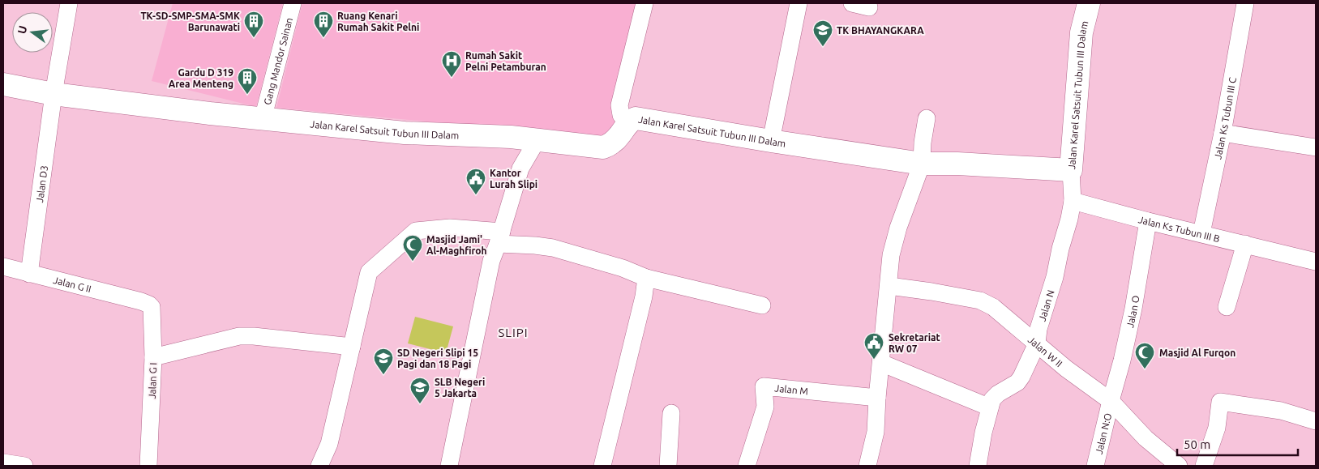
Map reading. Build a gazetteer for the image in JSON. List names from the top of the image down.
{
  "streets": {
    "street": [
      "Gang Mandor Sainan",
      "Jalan Karel Satsuit Tubun III Dalam",
      "Jalan Ks Tubun III C",
      "Jalan D3",
      "Jalan Ks Tubun III B",
      "Jalan G II",
      "Jalan N",
      "Jalan O",
      "Jalan W II",
      "Jalan G I",
      "Jalan M",
      "Jalan N:O"
    ]
  },
  "crossings": [
    ["Gang Mandor Sainan", "Jalan Karel Satsuit Tubun III Dalam"],
    ["Jalan Karel Satsuit Tubun III Dalam", "Jalan D3"],
    ["Jalan Ks Tubun III C", "Jalan Ks Tubun III B"],
    ["Jalan D3", "Jalan G II"],
    ["Jalan Ks Tubun III B", "Jalan N"],
    ["Jalan Ks Tubun III B", "Jalan O"],
    ["Jalan G II", "Jalan G I"],
    ["Jalan N", "Jalan W II"],
    ["Jalan O", "Jalan W II"],
    ["Jalan O", "Jalan N:O"],
    ["Jalan W II", "Jalan N:O"]
  ],
  "districts": ["SLIPI"],
  "places": {
    "building": ["TK-SD-SMP-SMA-SMK Barunawati", "Ruang Kenari Rumah Sakit Pelni", "Gardu D 319 Area Menteng"],
    "school or university": ["TK BHAYANGKARA", "SD Negeri Slipi 15 Pagi dan 18 Pagi", "SLB Negeri 5 Jakarta"],
    "hospital": ["Rumah Sakit Pelni Petamburan"],
    "public building": ["Kantor Lurah Slipi", "Sekretariat RW 07"],
    "mosque": ["Masjid Jami' Al-Maghfiroh", "Masjid Al Furqon"]
  },
  "scale_bar": "50 m",
  "north": "left"
}
